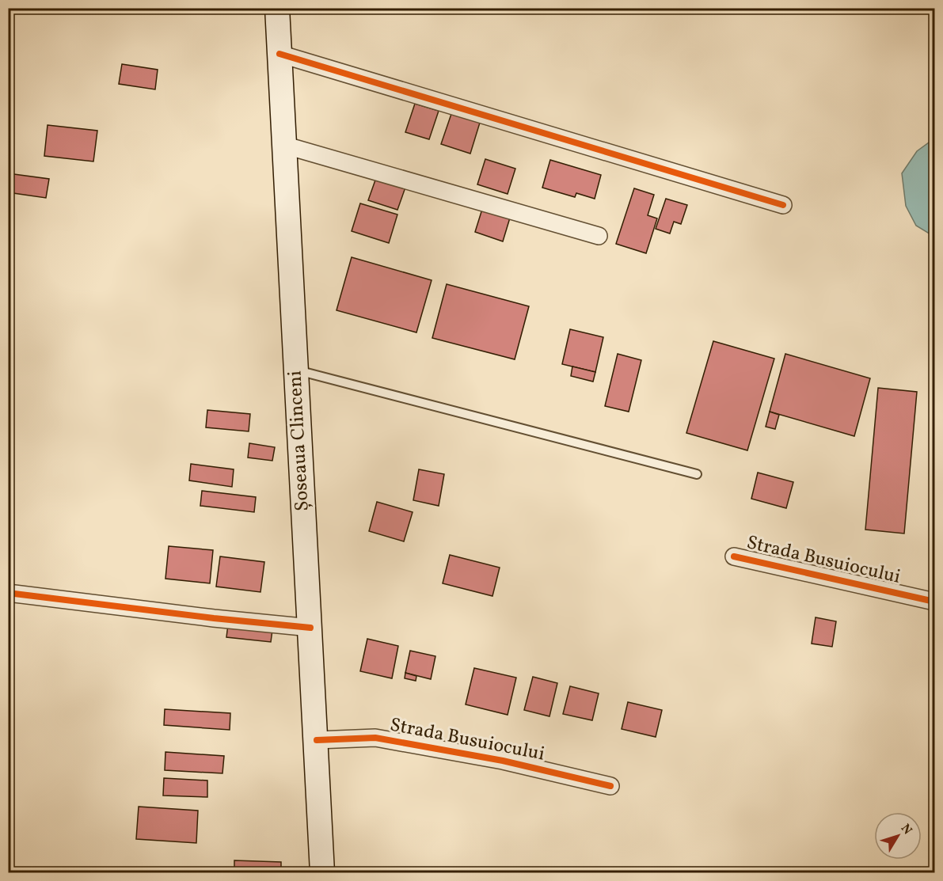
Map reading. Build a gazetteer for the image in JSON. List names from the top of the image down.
{
  "streets": {
    "main road": ["Șoseaua Clinceni"],
    "street": ["Strada Busuiocului"]
  },
  "crossings": [
    ["Șoseaua Clinceni", "Strada Busuiocului"]
  ],
  "north": "top right"
}
